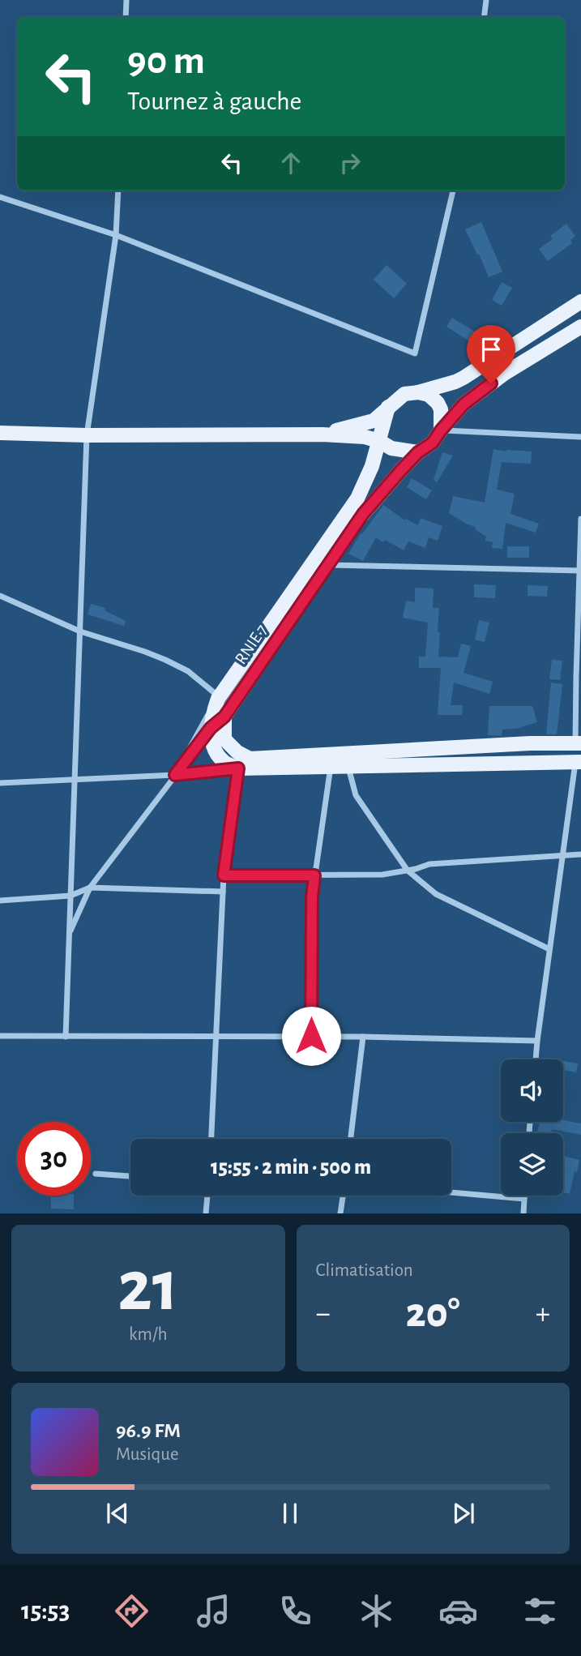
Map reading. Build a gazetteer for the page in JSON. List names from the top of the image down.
{
  "streets": {
    "main road": ["RNIE 7"]
  },
  "page": {
    "turn": ["90 m", "Tournez à gauche"],
    "limit": "30",
    "trip": "15:55 · 2 min · 500 m",
    "tile": [
      ["21", "km/h"],
      "Climatisation"
    ],
    "heat": ["−", "20°", "+"],
    "song": ["96.9 FM", "Musique"],
    "tabs": "15:53"
  }
}
